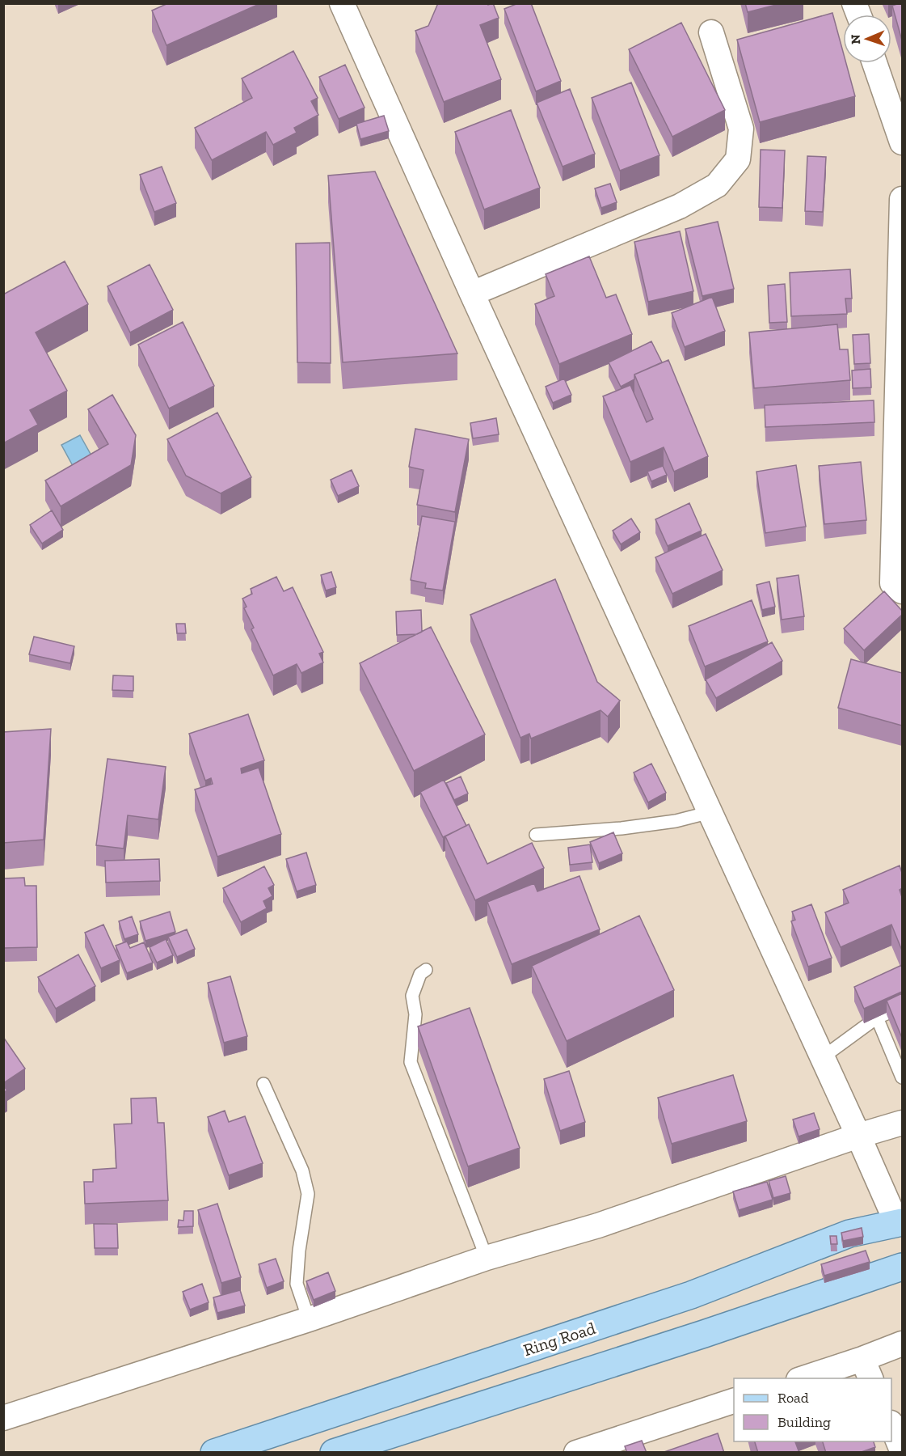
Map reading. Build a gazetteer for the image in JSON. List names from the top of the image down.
{
  "streets": {
    "main road": ["Ring Road"]
  },
  "legend": ["Road", "Building"],
  "north": "left"
}
